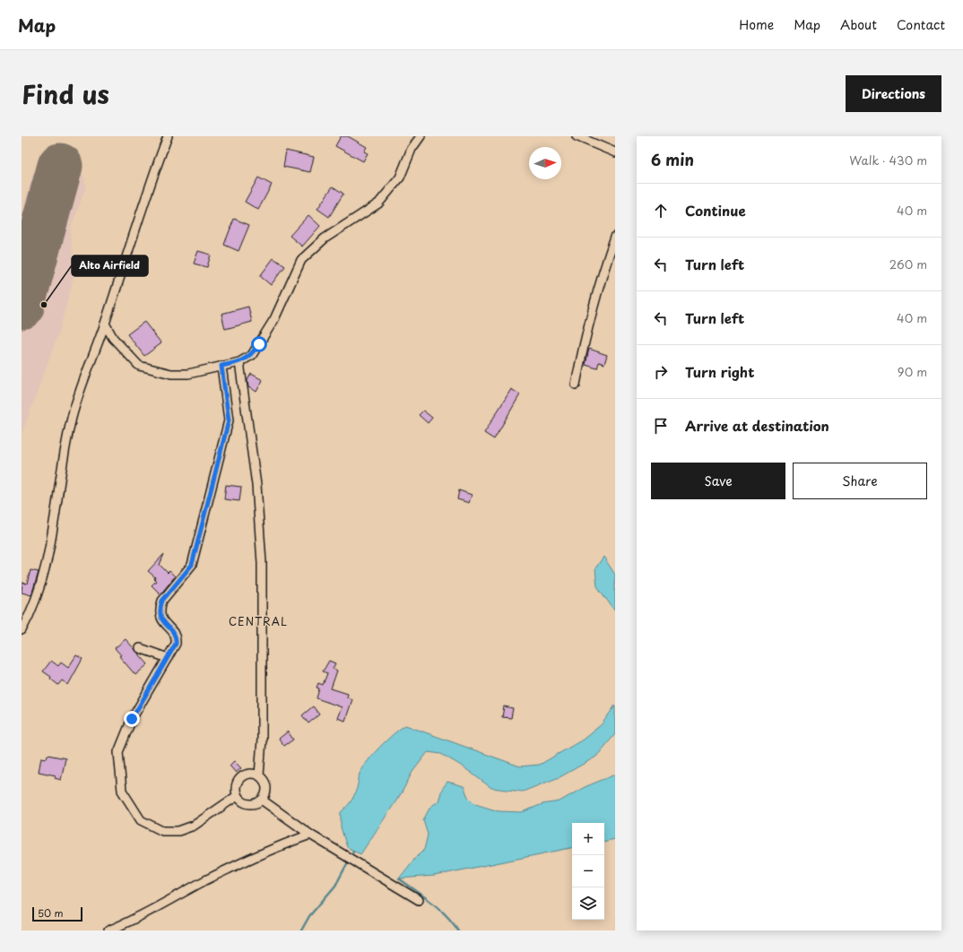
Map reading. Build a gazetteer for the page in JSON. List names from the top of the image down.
{
  "districts": ["CENTRAL"],
  "places": ["Alto Airfield"],
  "scale_bar": "50 m",
  "north": "right",
  "page": {
    "header": "Map",
    "nav": [
      "Home",
      "Map",
      "About",
      "Contact"
    ],
    "title": "Find us",
    "buttons": [
      "Directions",
      ["Save", "Share"]
    ],
    "heading": ["6 min", "Walk · 430 m"],
    "list": [
      ["Continue", "40 m"],
      ["Turn left", "260 m"],
      ["Turn left", "40 m"],
      ["Turn right", "90 m"],
      "Arrive at destination"
    ],
    "map_buttons": ["+", "−"],
    "scale": "50 m"
  }
}
